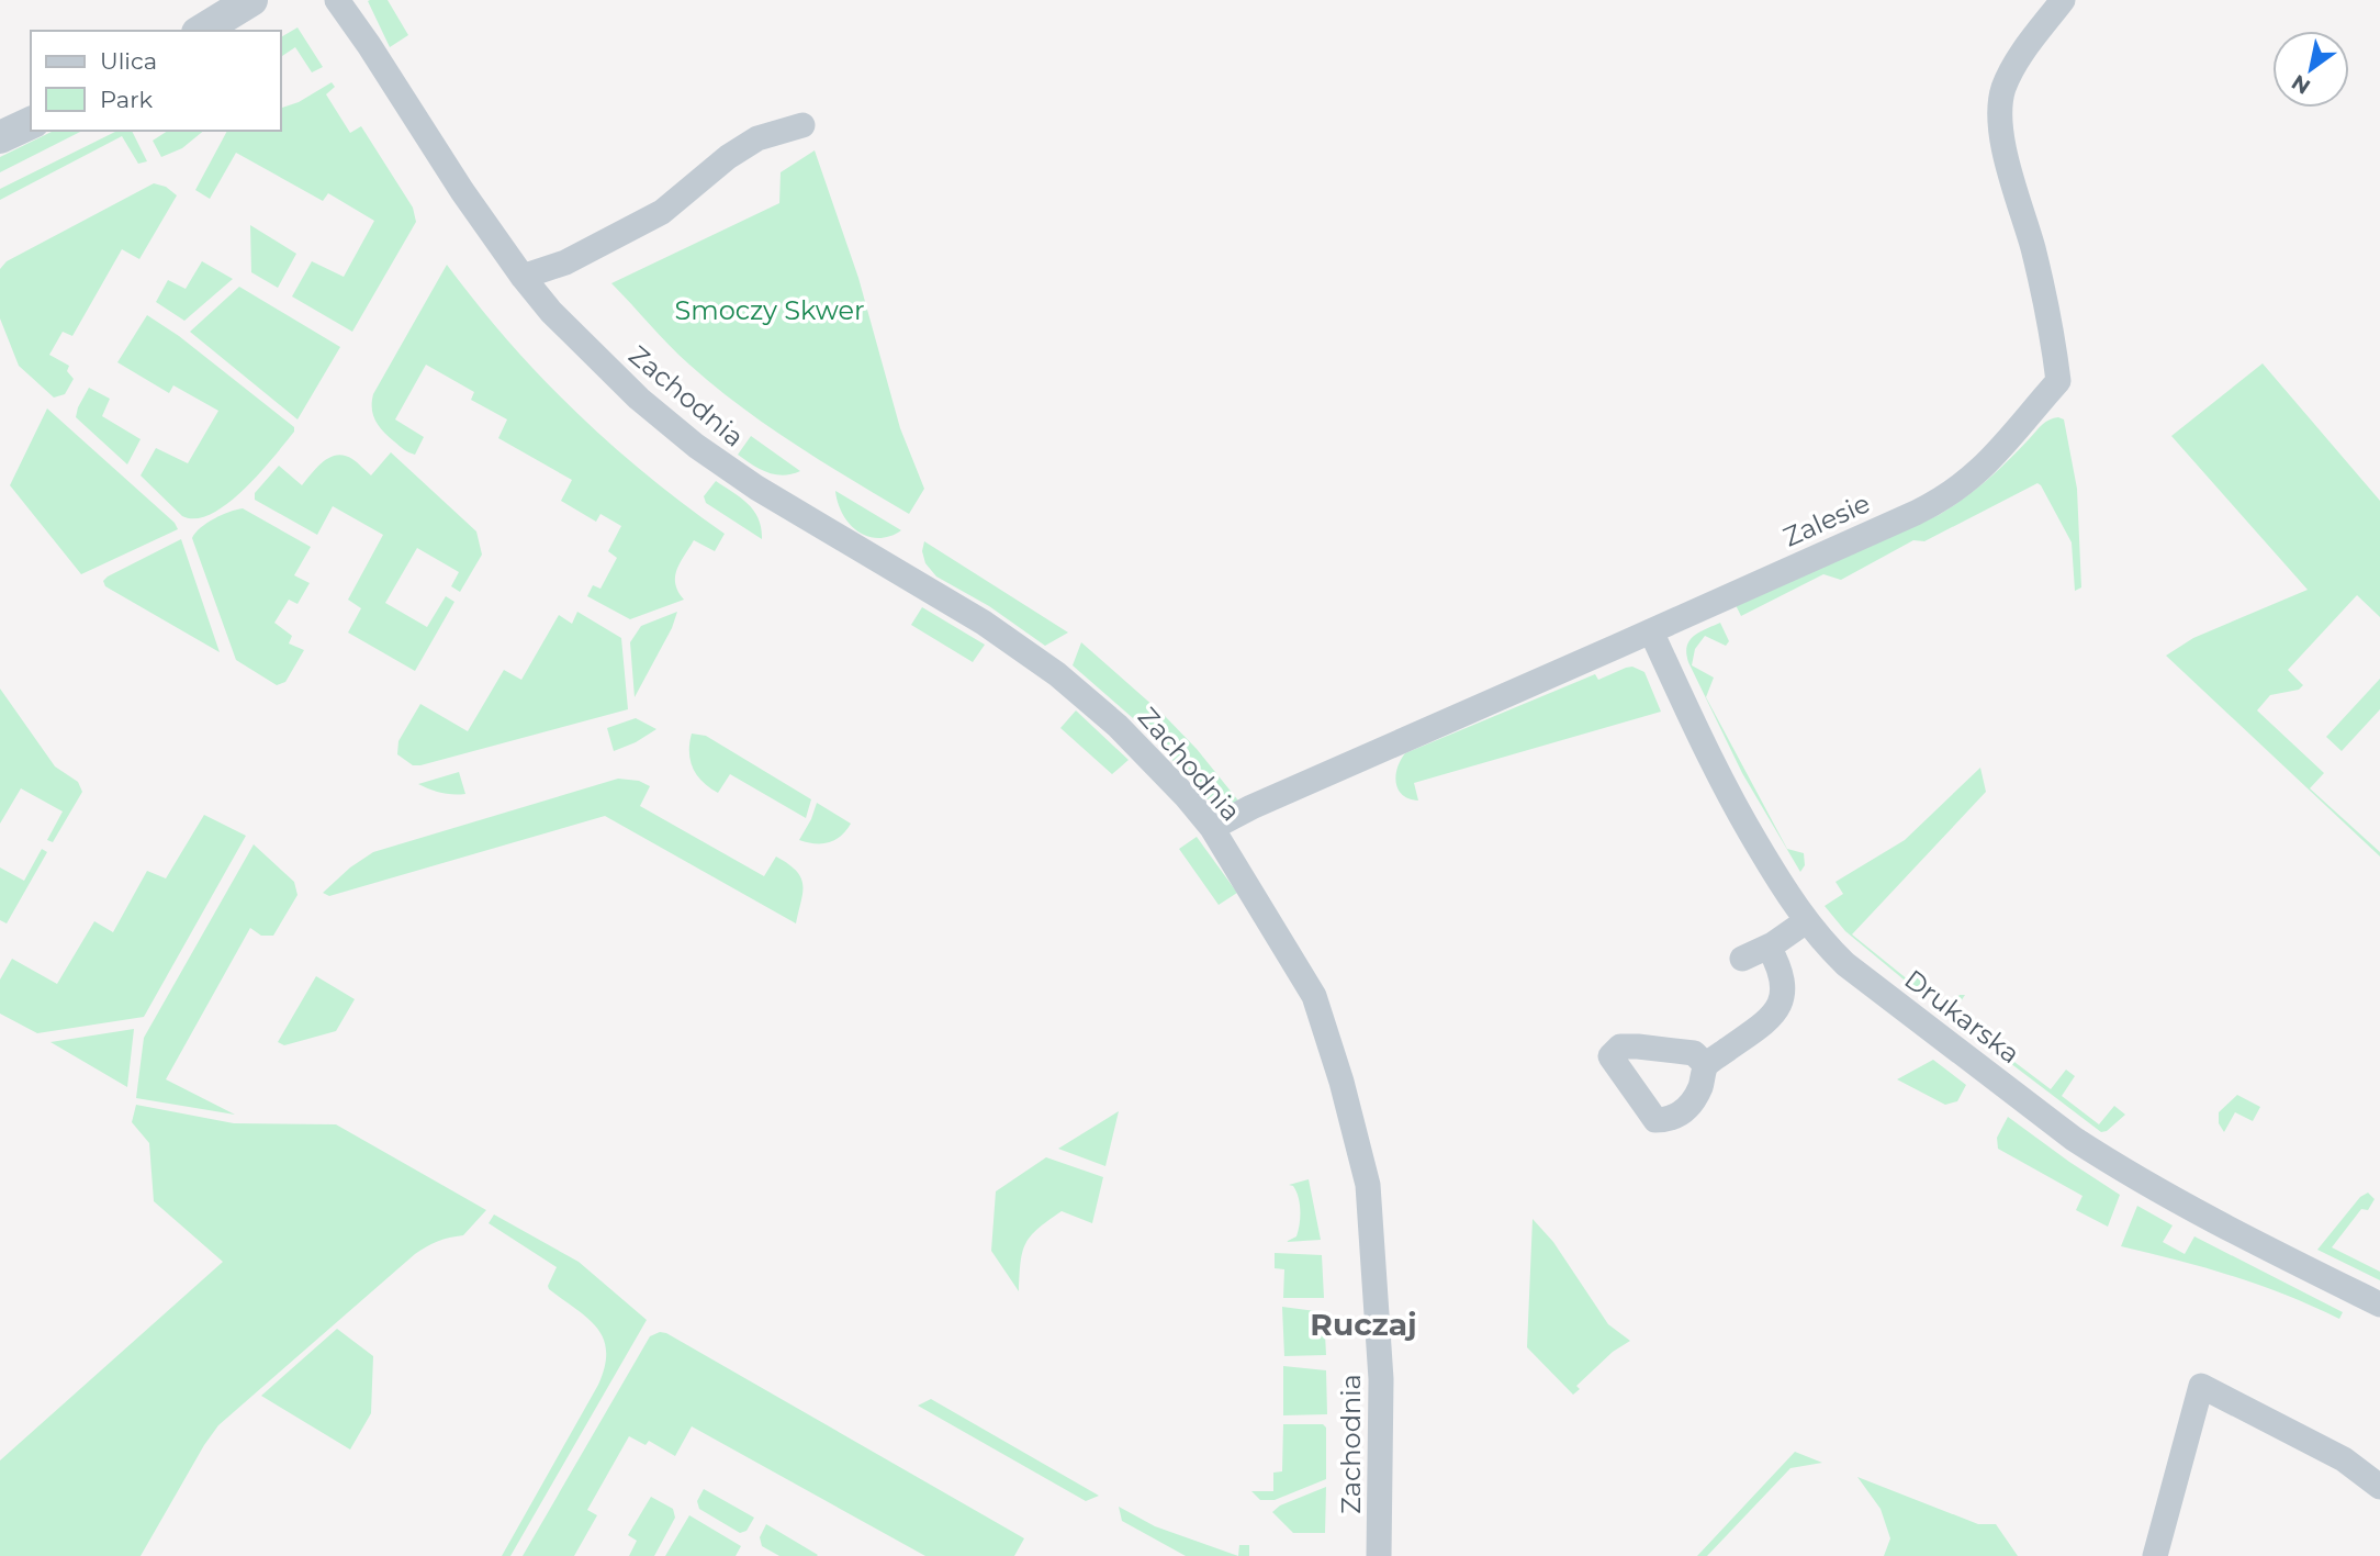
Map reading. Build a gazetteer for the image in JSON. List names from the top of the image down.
{
  "streets": {
    "street": ["Zachodnia", "Zalesie", "Drukarska"]
  },
  "crossings": [
    ["Zachodnia", "Zalesie"],
    ["Zalesie", "Drukarska"]
  ],
  "districts": ["Ruczaj"],
  "parks": ["Smoczy Skwer"],
  "legend": ["Ulica", "Park"],
  "north": "bottom left"
}
